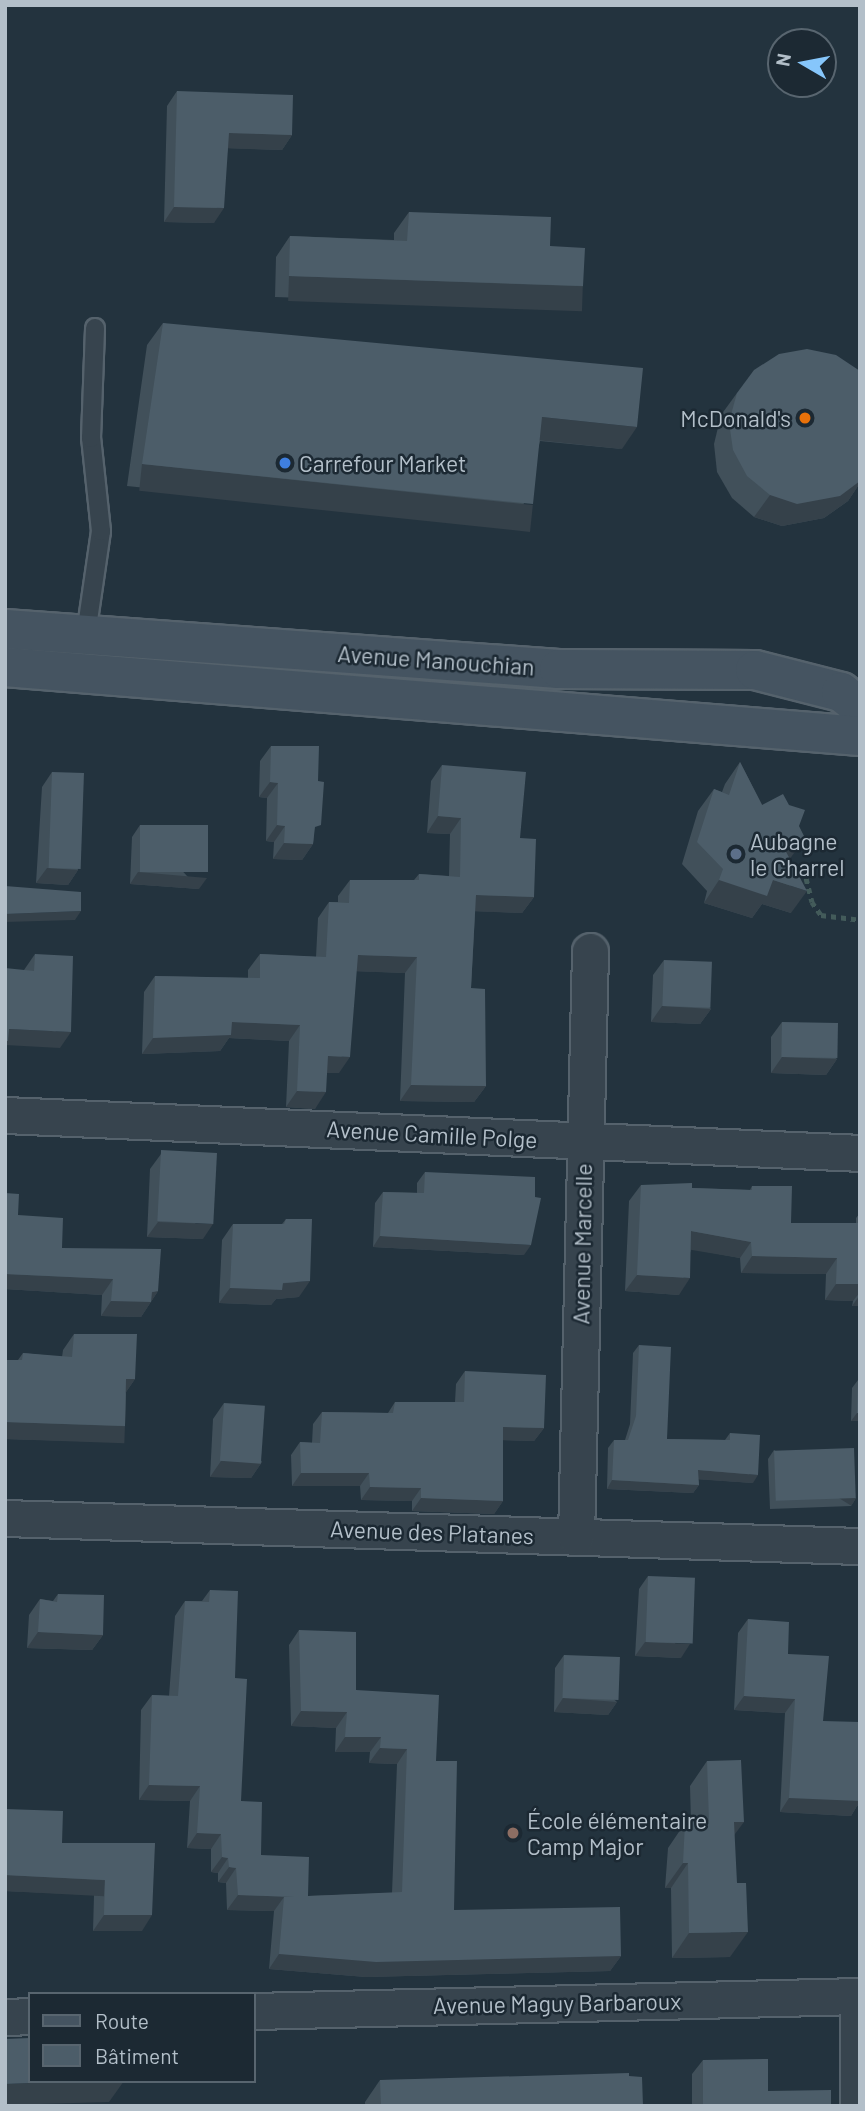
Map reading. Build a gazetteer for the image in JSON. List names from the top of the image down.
{
  "streets": {
    "main road": ["Avenue Manouchian"],
    "street": [
      "Avenue Camille Polge",
      "Avenue Marcelle",
      "Avenue des Platanes",
      "Avenue Maguy Barbaroux"
    ]
  },
  "crossings": [
    ["Avenue Camille Polge", "Avenue Marcelle"],
    ["Avenue Marcelle", "Avenue des Platanes"]
  ],
  "places": [
    "McDonald's",
    "Carrefour Market",
    "Aubagne le Charrel",
    "École élémentaire Camp Major"
  ],
  "legend": ["Route", "Bâtiment"],
  "north": "left"
}
